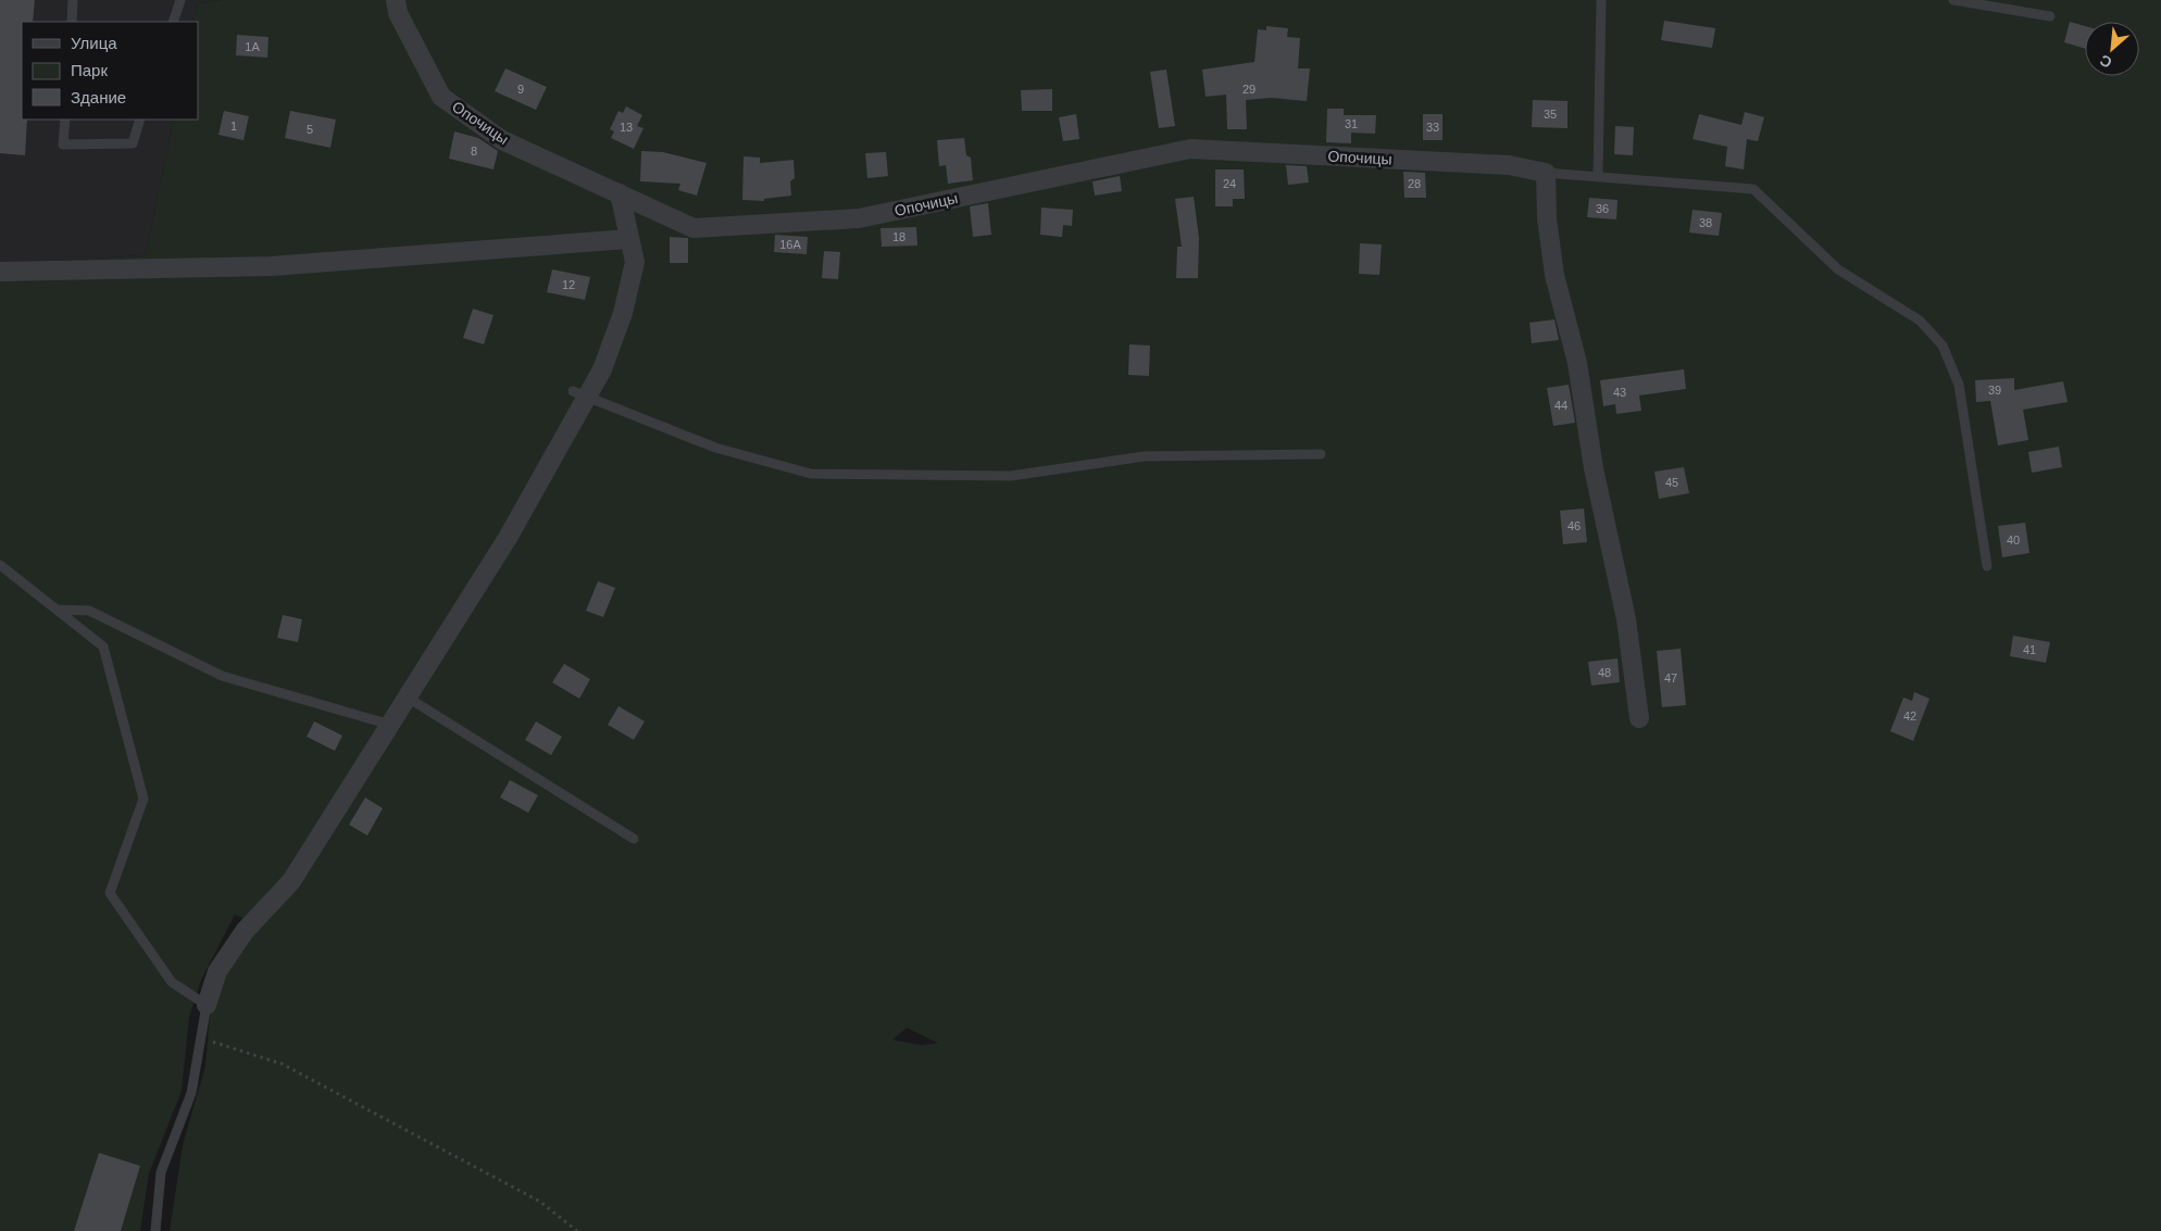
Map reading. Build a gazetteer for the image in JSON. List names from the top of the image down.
{
  "streets": {
    "street": ["Опочицы"]
  },
  "house_numbers": [
    "1А",
    "9",
    "29",
    "35",
    "31",
    "1",
    "13",
    "33",
    "5",
    "8",
    "24",
    "28",
    "36",
    "38",
    "18",
    "16А",
    "12",
    "39",
    "43",
    "44",
    "45",
    "46",
    "40",
    "41",
    "48",
    "47",
    "42"
  ],
  "legend": ["Улица", "Парк", "Здание"],
  "north": "bottom left"
}
